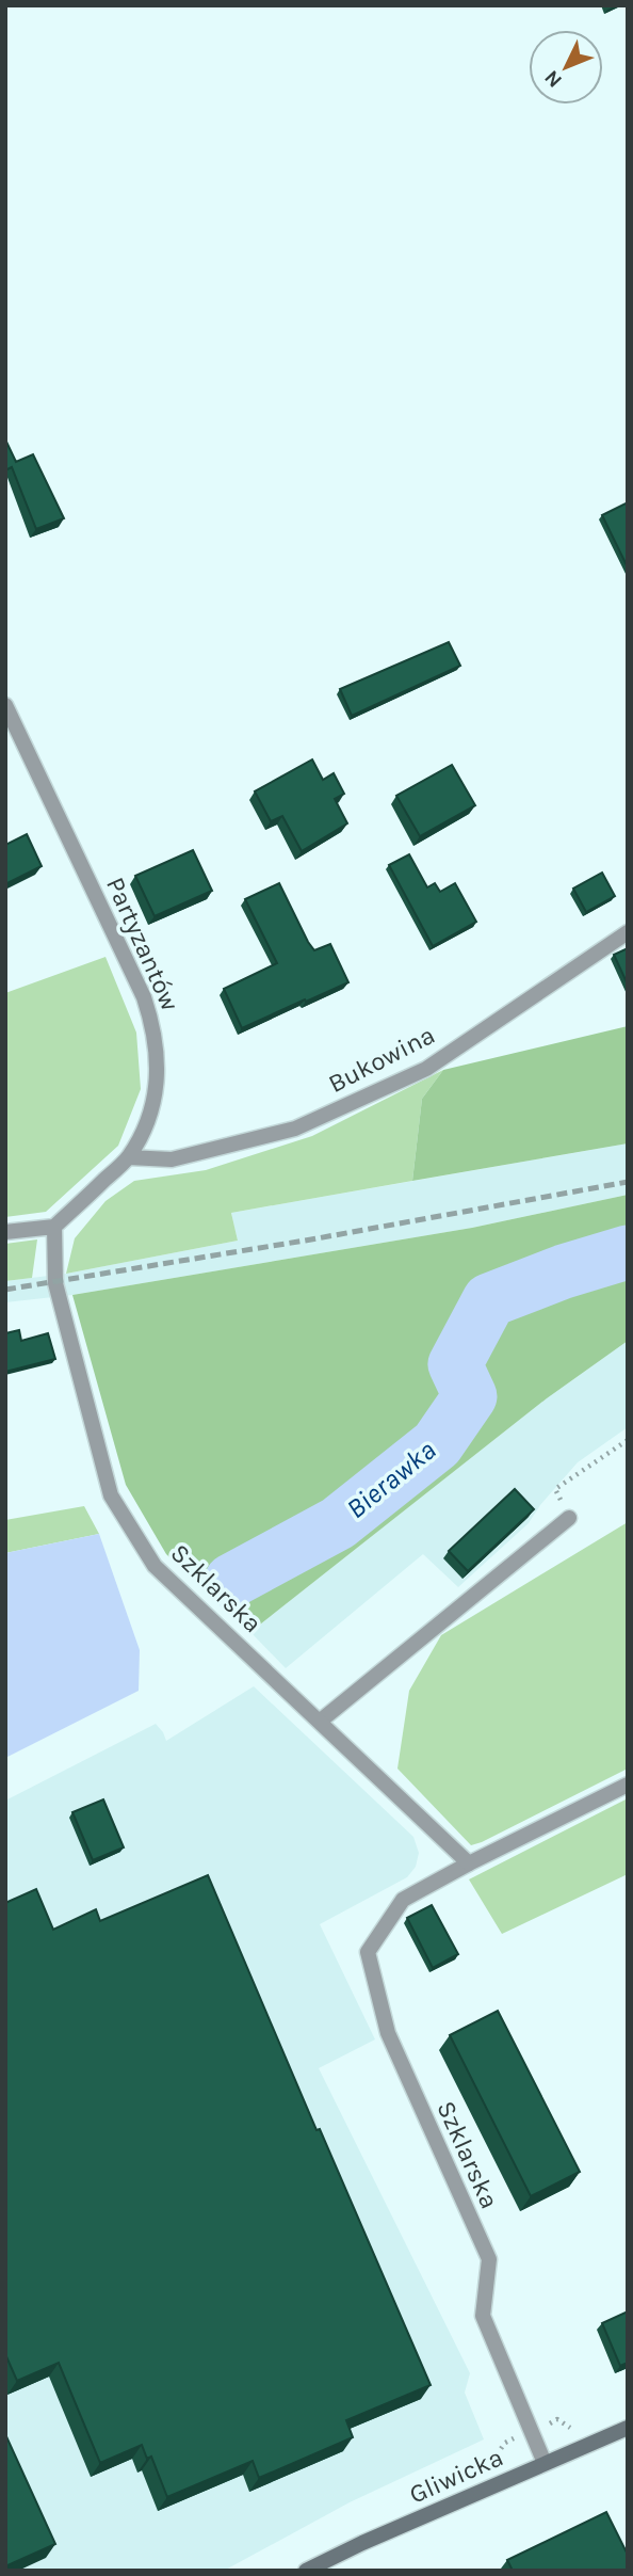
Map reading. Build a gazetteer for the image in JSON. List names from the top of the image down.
{
  "streets": {
    "main road": ["Gliwicka"],
    "street": ["Partyzantów", "Bukowina", "Szklarska"]
  },
  "crossings": [
    ["Partyzantów", "Bukowina"],
    ["Partyzantów", "Szklarska"],
    ["Szklarska", "Gliwicka"]
  ],
  "water": ["Bierawka"],
  "north": "bottom left"
}
